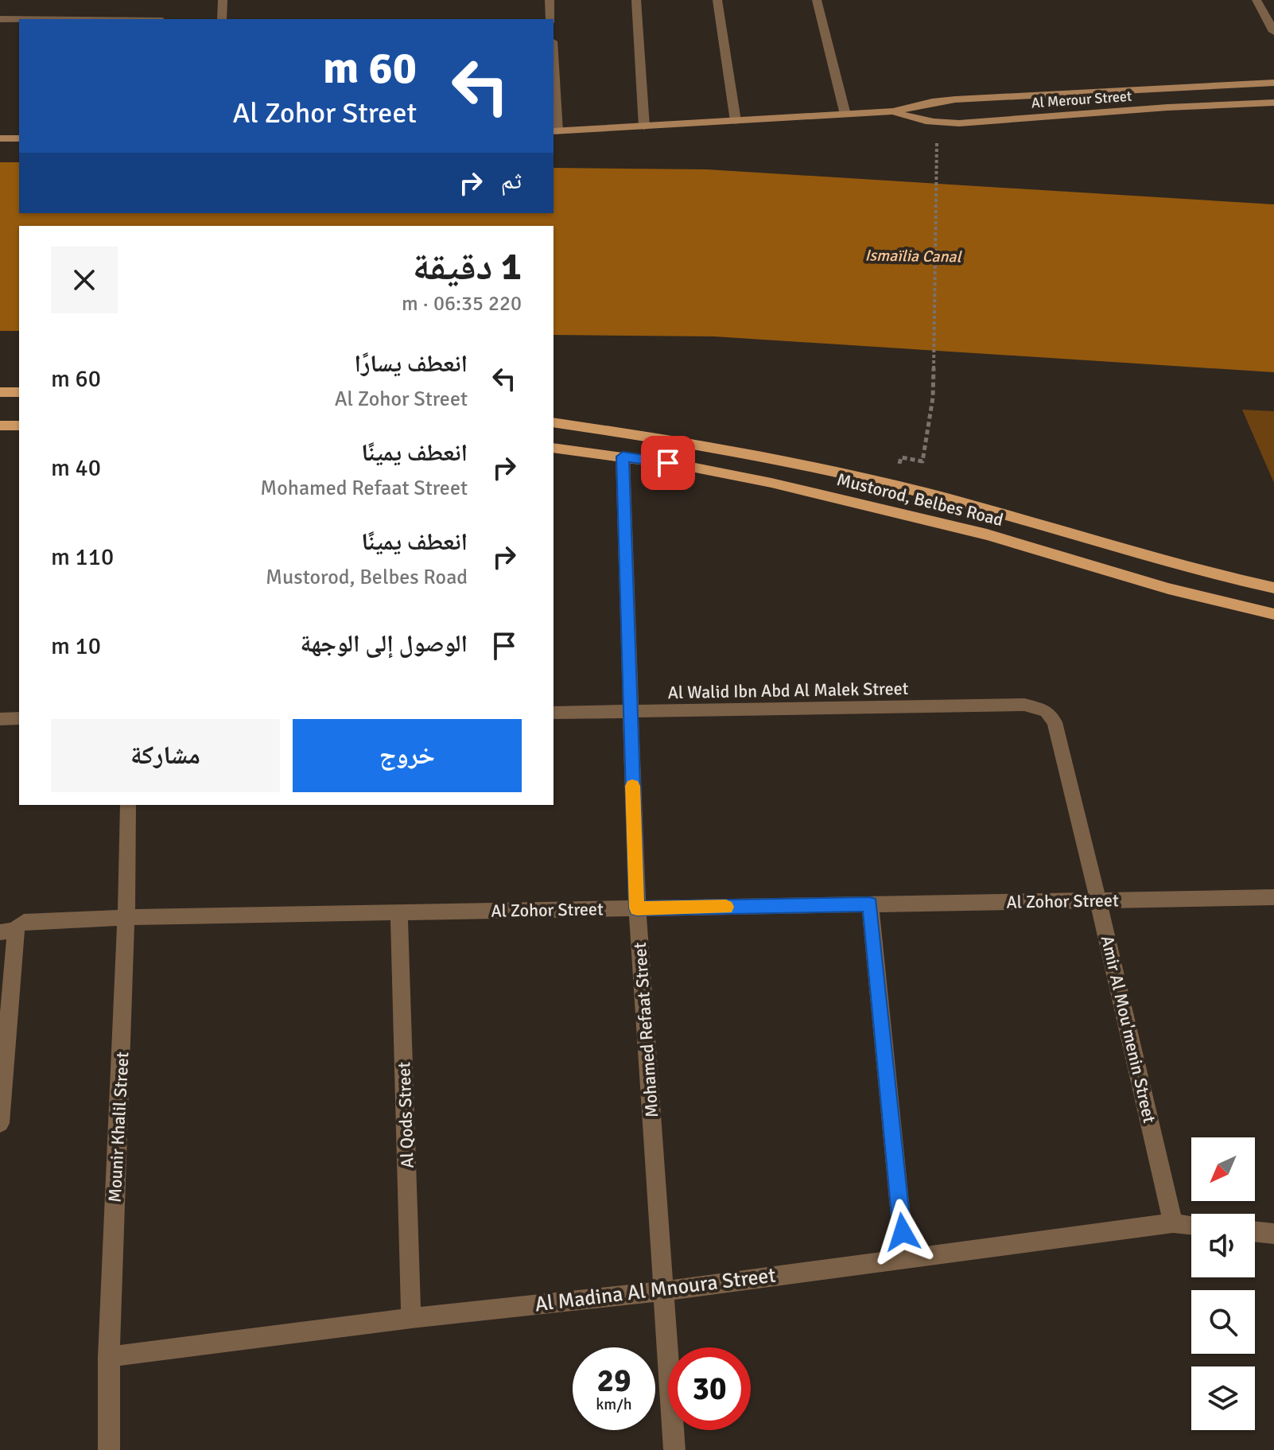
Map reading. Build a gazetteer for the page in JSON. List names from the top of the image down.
{
  "streets": {
    "main road": ["Al Merour Street", "Mustorod, Belbes Road"],
    "street": [
      "Al Walid Ibn Abd Al Malek Street",
      "Al Zohor Street",
      "Amir Al Mou'menin Street",
      "Mohamed Refaat Street",
      "Al Qods Street",
      "Mounir Khalil Street",
      "Al Madina Al Mnoura Street"
    ]
  },
  "crossings": [
    ["Mustorod, Belbes Road", "Mohamed Refaat Street"],
    ["Al Walid Ibn Abd Al Malek Street", "Amir Al Mou'menin Street"],
    ["Al Walid Ibn Abd Al Malek Street", "Mohamed Refaat Street"],
    ["Al Zohor Street", "Amir Al Mou'menin Street"],
    ["Al Zohor Street", "Mohamed Refaat Street"],
    ["Al Zohor Street", "Al Qods Street"],
    ["Al Zohor Street", "Mounir Khalil Street"],
    ["Amir Al Mou'menin Street", "Al Madina Al Mnoura Street"],
    ["Mohamed Refaat Street", "Al Madina Al Mnoura Street"],
    ["Al Qods Street", "Al Madina Al Mnoura Street"],
    ["Mounir Khalil Street", "Al Madina Al Mnoura Street"]
  ],
  "water": ["Ismaïlia Canal"],
  "north": "bottom left",
  "page": {
    "turn": ["60 m", "Al Zohor Street"],
    "then": "ثم",
    "heading": ["1 دقيقة", "220 m · 06:35"],
    "list": [
      {
        "name": "انعطف يسارًا",
        "note": "Al Zohor Street",
        "value": "60 m"
      },
      {
        "name": "انعطف يمينًا",
        "note": "Mohamed Refaat Street",
        "value": "40 m"
      },
      {
        "name": "انعطف يمينًا",
        "note": "Mustorod, Belbes Road",
        "value": "110 m"
      },
      {
        "name": "الوصول إلى الوجهة",
        "value": "10 m"
      }
    ],
    "buttons": ["خروج", "مشاركة"],
    "speed": "29 km/h",
    "limit": "30"
  }
}
